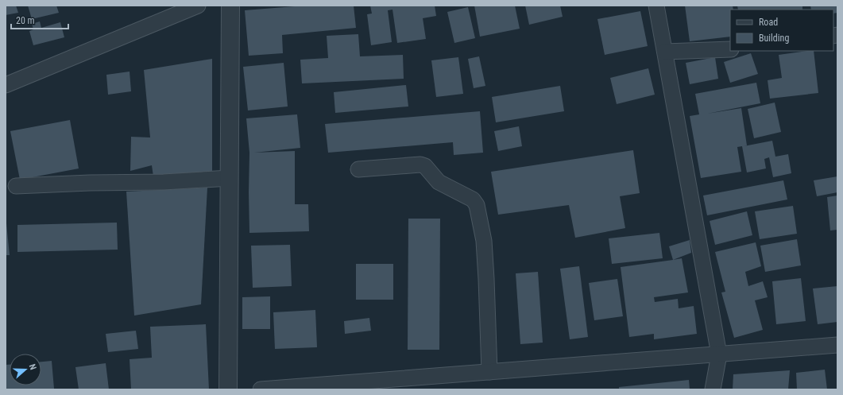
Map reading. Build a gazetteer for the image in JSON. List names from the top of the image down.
{
  "legend": ["Road", "Building"],
  "scale_bar": "20 m",
  "north": "right"
}
